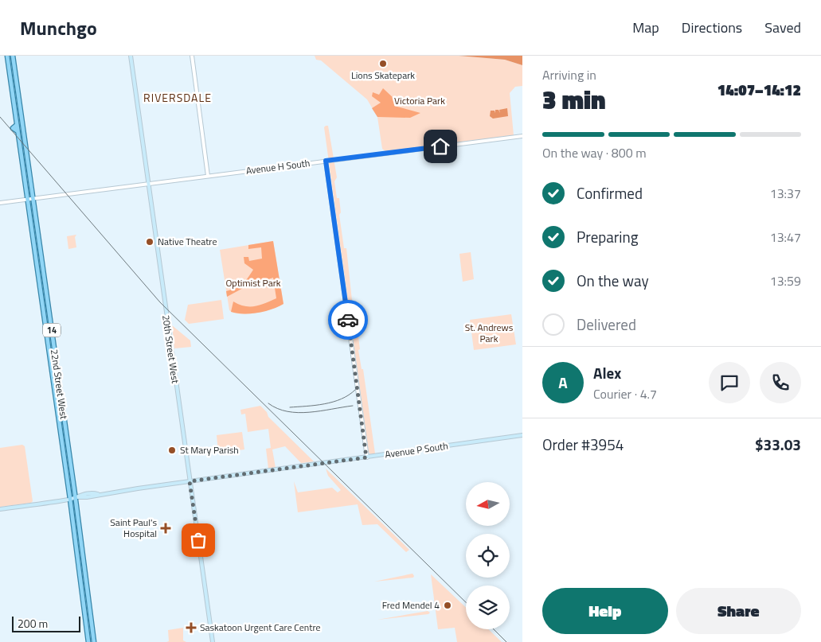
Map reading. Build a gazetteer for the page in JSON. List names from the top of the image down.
{
  "streets": {
    "main road": [
      "14",
      "20th Street West",
      "22nd Street West",
      "Avenue P South"
    ],
    "street": ["Avenue H South"]
  },
  "crossings": [
    ["Avenue H South", "20th Street West"],
    ["Avenue H South", "22nd Street West"],
    ["20th Street West", "Avenue P South"],
    ["22nd Street West", "Avenue P South"]
  ],
  "districts": ["RIVERSDALE"],
  "parks": ["Victoria Park", "Optimist Park", "St. Andrews Park"],
  "places": {
    "other": [
      "Lions Skatepark",
      "Native Theatre",
      "St Mary Parish",
      "Fred Mendel 4"
    ],
    "health": ["Saint Paul's Hospital", "Saskatoon Urgent Care Centre"]
  },
  "scale_bar": "200 m",
  "north": "left",
  "page": {
    "header": "Munchgo",
    "nav": ["Map", "Directions", "Saved"],
    "heading": ["3 min", "Arriving in", "14:07–14:12"],
    "panel": [
      "Alex",
      "Courier · 4.7",
      "Order #3954",
      "$33.03"
    ],
    "bar": "On the way · 800 m",
    "list": [
      ["Confirmed", "13:37"],
      ["Preparing", "13:47"],
      ["On the way", "13:59"],
      "Delivered"
    ],
    "round": "A",
    "buttons": ["Help", "Share"],
    "scale": "200 m"
  }
}
